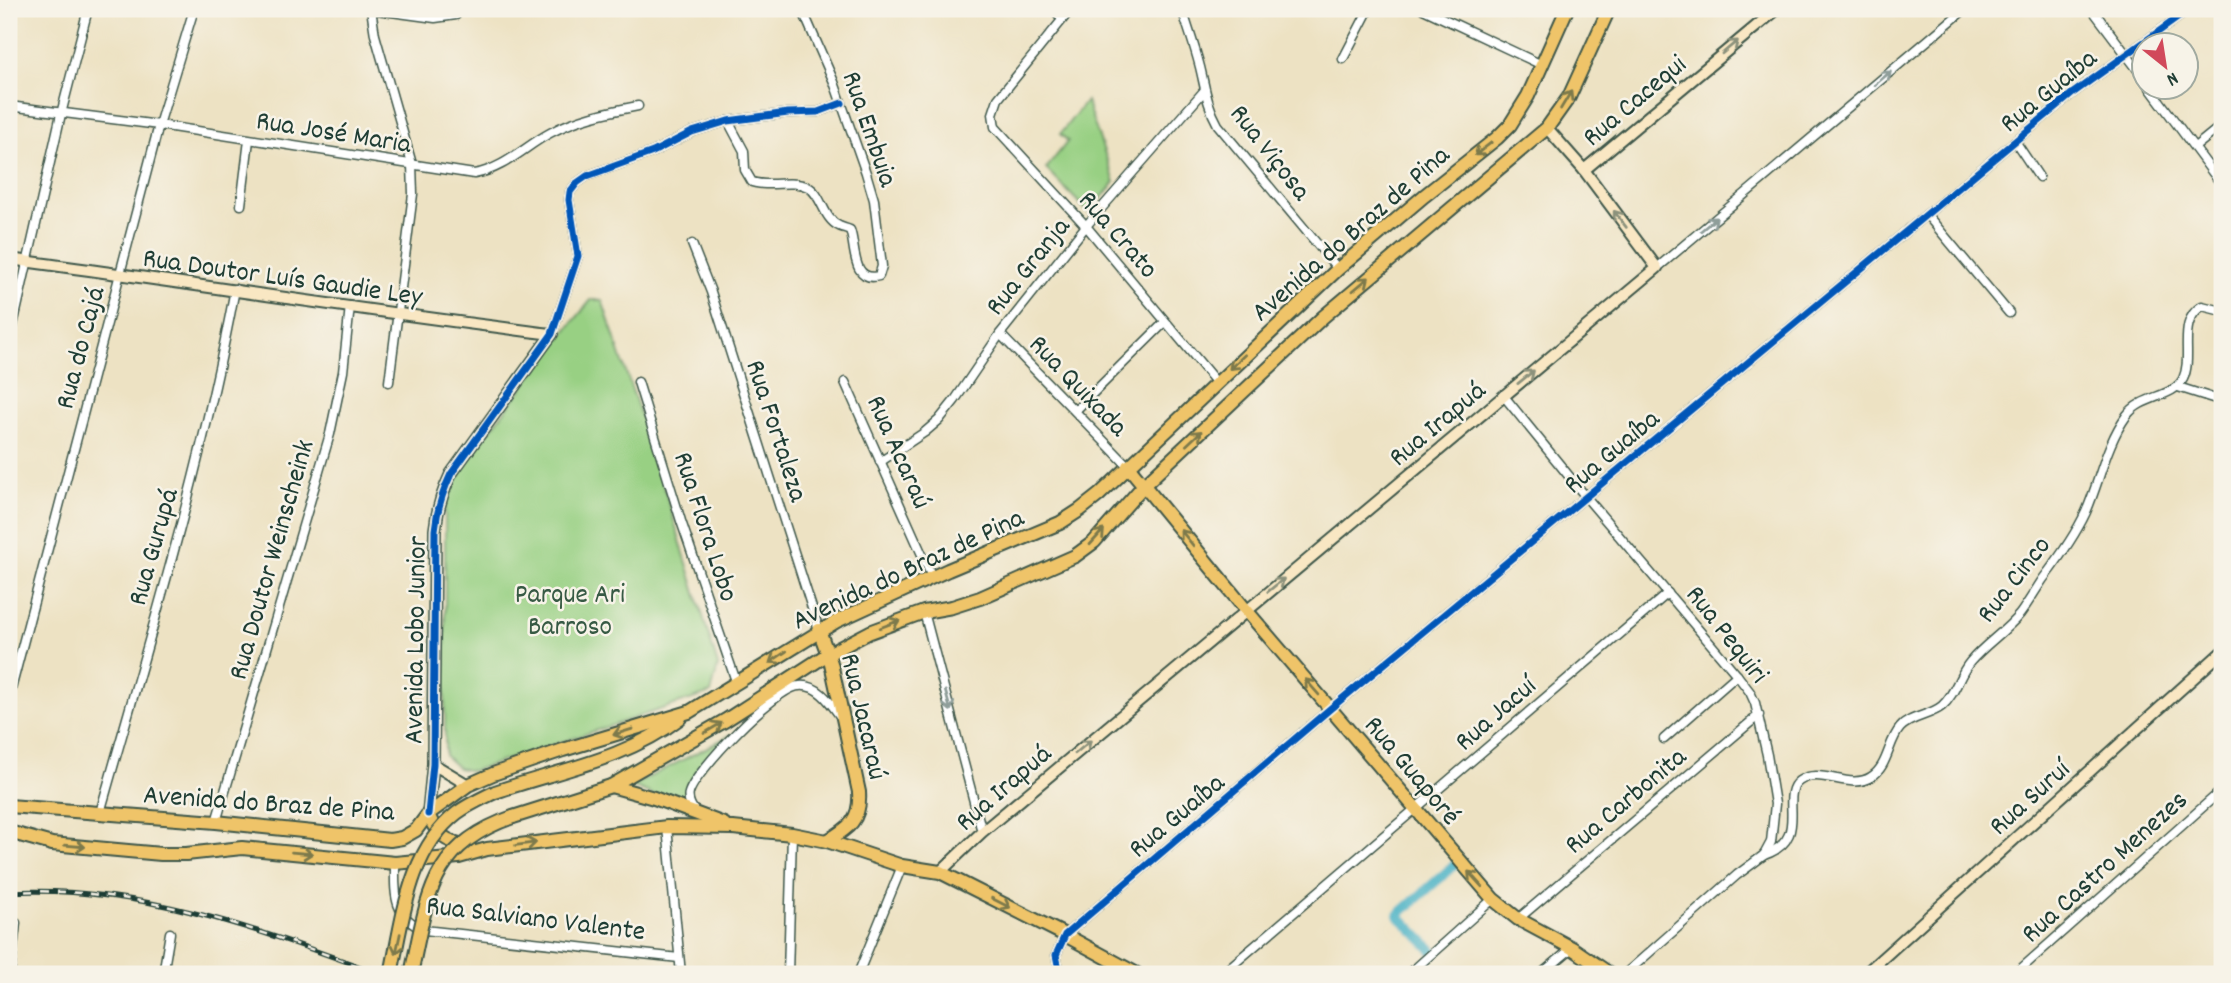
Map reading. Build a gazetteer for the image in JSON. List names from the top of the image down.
{
  "streets": {
    "main road": ["Avenida do Braz de Pina", "Rua Jacaraú", "Rua Guaporé"],
    "street": [
      "Rua Guaíba",
      "Rua Cacequi",
      "Rua Embuia",
      "Rua José Maria",
      "Rua Viçosa",
      "Rua Crato",
      "Rua Granja",
      "Rua Doutor Luís Gaudie Ley",
      "Rua do Cajá",
      "Rua Quixada",
      "Rua Irapuá",
      "Rua Fortaleza",
      "Rua Acaraú",
      "Rua Flora Lobo",
      "Rua Gurupá",
      "Rua Doutor Weinscheink",
      "Rua Cinco",
      "Rua Pequiri",
      "Avenida Lobo Junior",
      "Rua Jacuí",
      "Rua Suruí",
      "Rua Carbonita",
      "Rua Castro Menezes",
      "Rua Salviano Valente"
    ]
  },
  "crossings": [
    ["Rua Guaíba", "Rua Pequiri"],
    ["Rua Guaíba", "Rua Guaporé"],
    ["Rua José Maria", "Rua do Cajá"],
    ["Rua Viçosa", "Avenida do Braz de Pina"],
    ["Rua Viçosa", "Rua Granja"],
    ["Avenida do Braz de Pina", "Rua Crato"],
    ["Avenida do Braz de Pina", "Rua Quixada"],
    ["Avenida do Braz de Pina", "Rua Fortaleza"],
    ["Avenida do Braz de Pina", "Rua Acaraú"],
    ["Avenida do Braz de Pina", "Rua Flora Lobo"],
    ["Avenida do Braz de Pina", "Rua Gurupá"],
    ["Avenida do Braz de Pina", "Rua Doutor Weinscheink"],
    ["Avenida do Braz de Pina", "Avenida Lobo Junior"],
    ["Avenida do Braz de Pina", "Rua Jacaraú"],
    ["Avenida do Braz de Pina", "Rua Guaporé"],
    ["Avenida do Braz de Pina", "Rua Salviano Valente"],
    ["Rua Crato", "Rua Granja"],
    ["Rua Granja", "Rua Quixada"],
    ["Rua Granja", "Rua Acaraú"],
    ["Rua Doutor Luís Gaudie Ley", "Rua do Cajá"],
    ["Rua Doutor Luís Gaudie Ley", "Rua Gurupá"],
    ["Rua Doutor Luís Gaudie Ley", "Rua Doutor Weinscheink"],
    ["Rua Doutor Luís Gaudie Ley", "Avenida Lobo Junior"],
    ["Rua Quixada", "Rua Guaporé"],
    ["Rua Irapuá", "Rua Pequiri"],
    ["Rua Irapuá", "Rua Guaporé"],
    ["Rua Fortaleza", "Rua Jacaraú"],
    ["Rua Cinco", "Rua Pequiri"],
    ["Rua Pequiri", "Rua Jacuí"],
    ["Rua Pequiri", "Rua Carbonita"],
    ["Rua Jacuí", "Rua Guaporé"],
    ["Rua Guaporé", "Rua Carbonita"]
  ],
  "one_way": ["Rua Cacequi", "Rua Irapuá", "Rua Guaporé"],
  "parks": ["Parque Ari Barroso"],
  "north": "bottom right"
}
